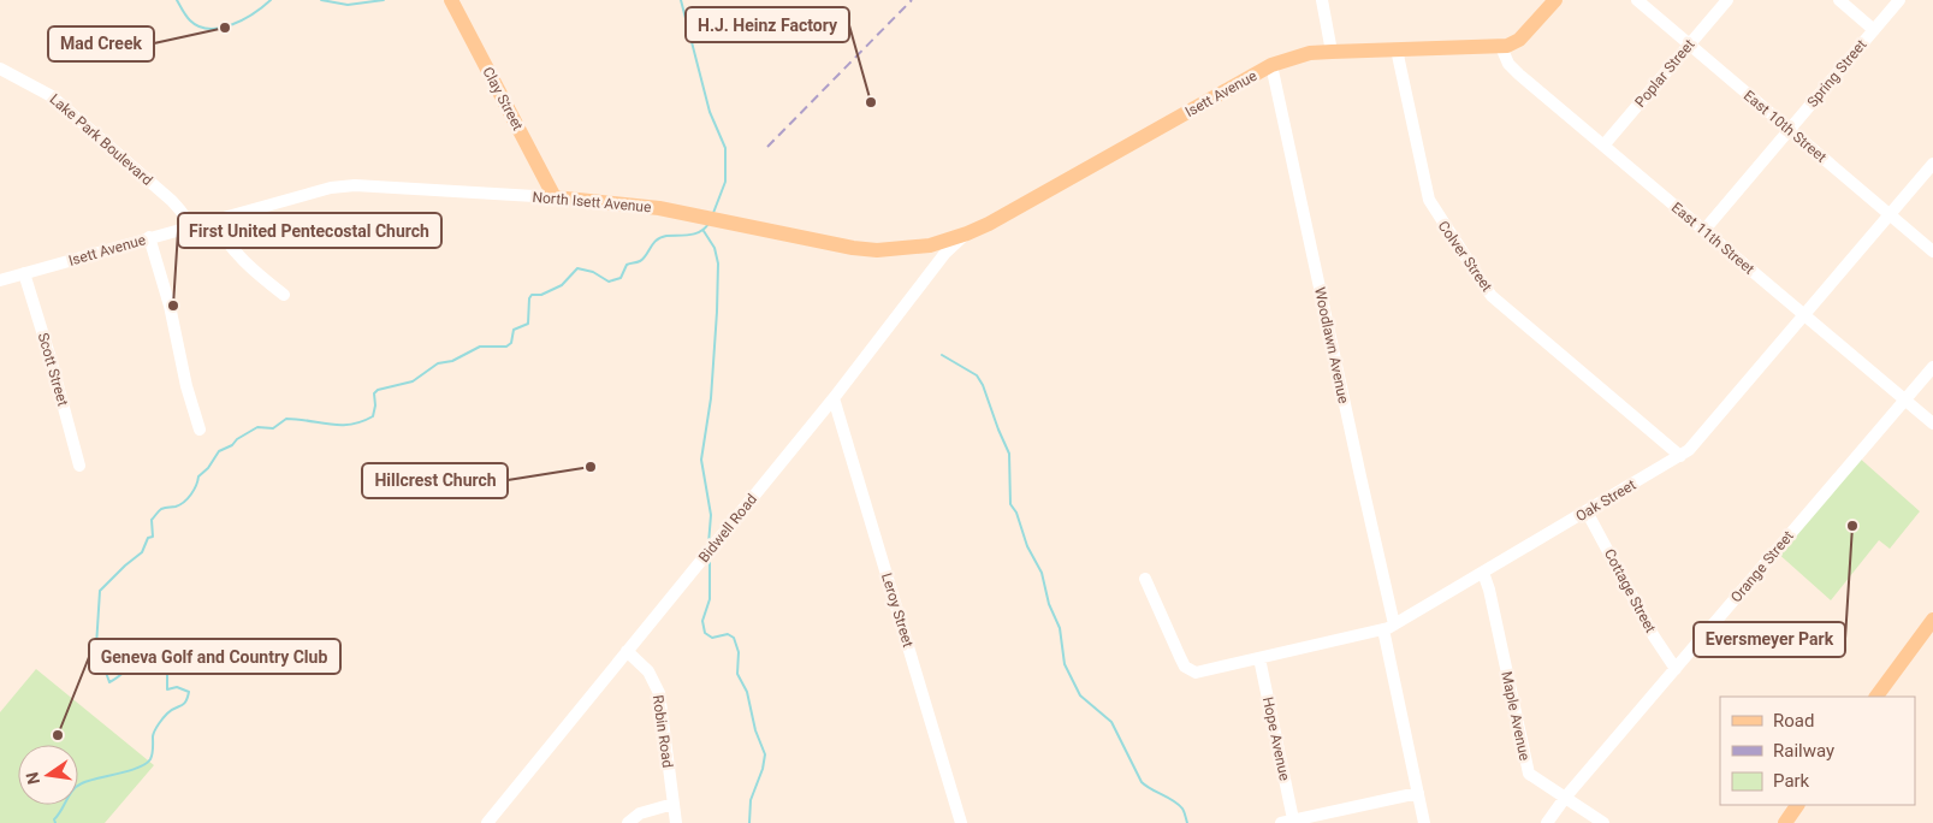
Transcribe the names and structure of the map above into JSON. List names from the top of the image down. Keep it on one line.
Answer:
{"streets":{"main road":["Isett Avenue","Clay Street","North Isett Avenue"],"street":["Poplar Street","Spring Street","East 10th Street","Lake Park Boulevard","East 11th Street","Colver Street","Woodlawn Avenue","Scott Street","Oak Street","Bidwell Road","Orange Street","Cottage Street","Leroy Street","Maple Avenue","Robin Road","Hope Avenue"]},"crossings":[["Poplar Street","East 10th Street"],["Poplar Street","East 11th Street"],["Spring Street","East 10th Street"],["Spring Street","East 11th Street"],["Isett Avenue","Lake Park Boulevard"],["Isett Avenue","North Isett Avenue"],["Isett Avenue","East 11th Street"],["Isett Avenue","Colver Street"],["Isett Avenue","Woodlawn Avenue"],["Isett Avenue","Scott Street"],["Isett Avenue","Bidwell Road"],["Clay Street","North Isett Avenue"],["East 10th Street","Oak Street"],["North Isett Avenue","Bidwell Road"],["East 11th Street","Oak Street"],["East 11th Street","Orange Street"],["Colver Street","Oak Street"],["Woodlawn Avenue","Oak Street"],["Oak Street","Cottage Street"],["Oak Street","Maple Avenue"],["Oak Street","Hope Avenue"],["Bidwell Road","Leroy Street"],["Bidwell Road","Robin Road"],["Orange Street","Cottage Street"],["Orange Street","Maple Avenue"]],"places":["Mad Creek","H.J. Heinz Factory","First United Pentecostal Church","Hillcrest Church","Eversmeyer Park","Geneva Golf and Country Club"],"legend":["Road","Railway","Park"],"north":"left"}
